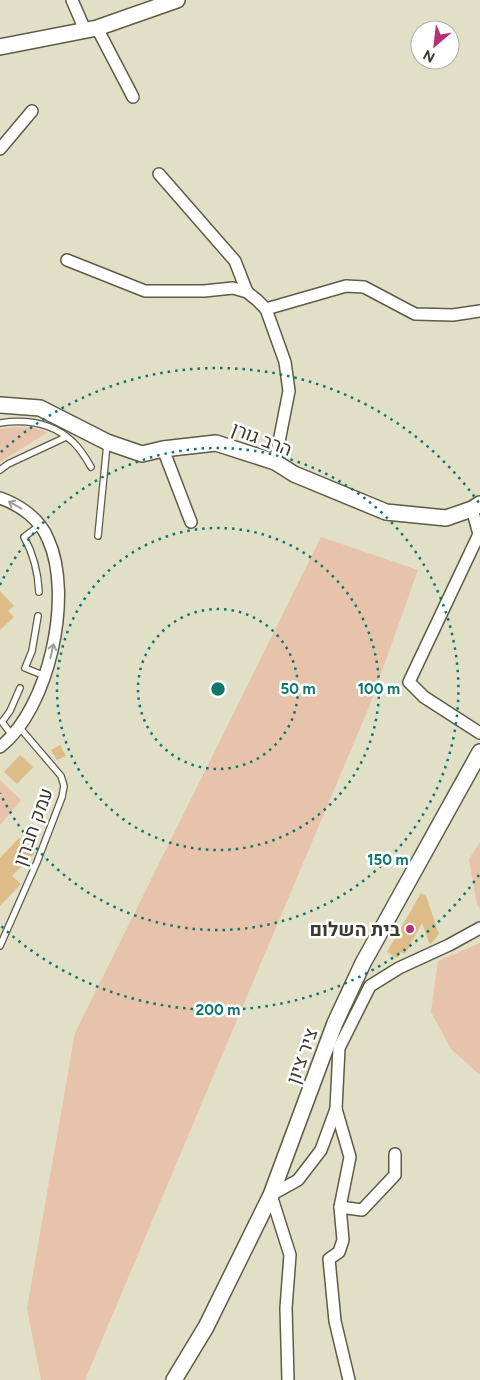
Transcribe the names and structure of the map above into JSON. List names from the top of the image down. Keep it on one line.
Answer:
{"streets":{"street":["הרב גורן","ציר ציון"],"lane":["עמק חברון"]},"places":["בית השלום"],"north":"bottom left","rings":["50 m","100 m","150 m","200 m"]}
